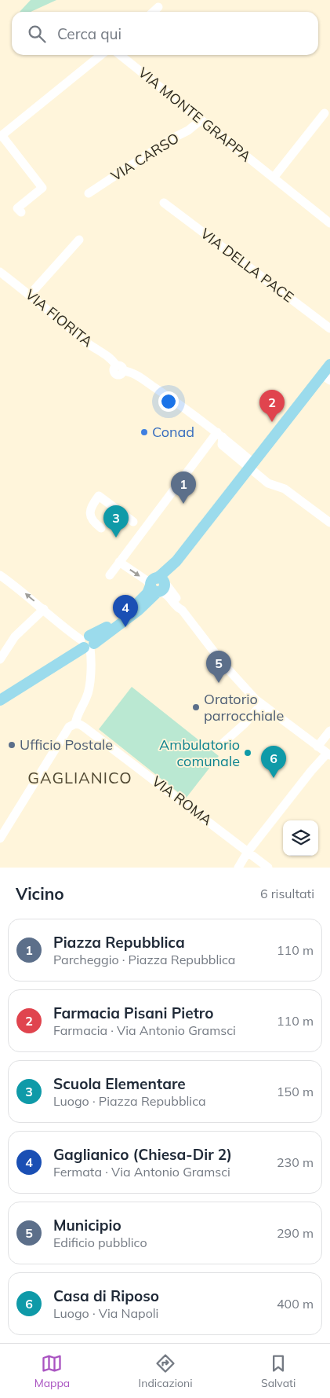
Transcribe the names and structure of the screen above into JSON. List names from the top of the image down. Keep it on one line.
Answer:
{"streets":{"street":["VIA MONTE GRAPPA","VIA CARSO","VIA DELLA PACE","VIA FIORITA","VIA ROMA"]},"crossings":[["VIA MONTE GRAPPA","VIA CARSO"]],"districts":["GAGLIANICO"],"places":["Conad","Oratorio parrocchiale","Ufficio Postale","Ambulatorio comunale"],"page":{"search":"Cerca qui","pins":["2","1","3","4","5","6"],"heading":["Vicino","6 risultati"],"list":[{"mark":"1","name":"Piazza Repubblica","note":"Parcheggio · Piazza Repubblica","value":"110 m"},{"mark":"2","name":"Farmacia Pisani Pietro","note":"Farmacia · Via Antonio Gramsci","value":"110 m"},{"mark":"3","name":"Scuola Elementare","note":"Luogo · Piazza Repubblica","value":"150 m"},{"mark":"4","name":"Gaglianico (Chiesa-Dir 2)","note":"Fermata · Via Antonio Gramsci","value":"230 m"},{"mark":"5","name":"Municipio","note":"Edificio pubblico","value":"290 m"},{"mark":"6","name":"Casa di Riposo","note":"Luogo · Via Napoli","value":"400 m"}],"nav":["Mappa","Indicazioni","Salvati"]}}
